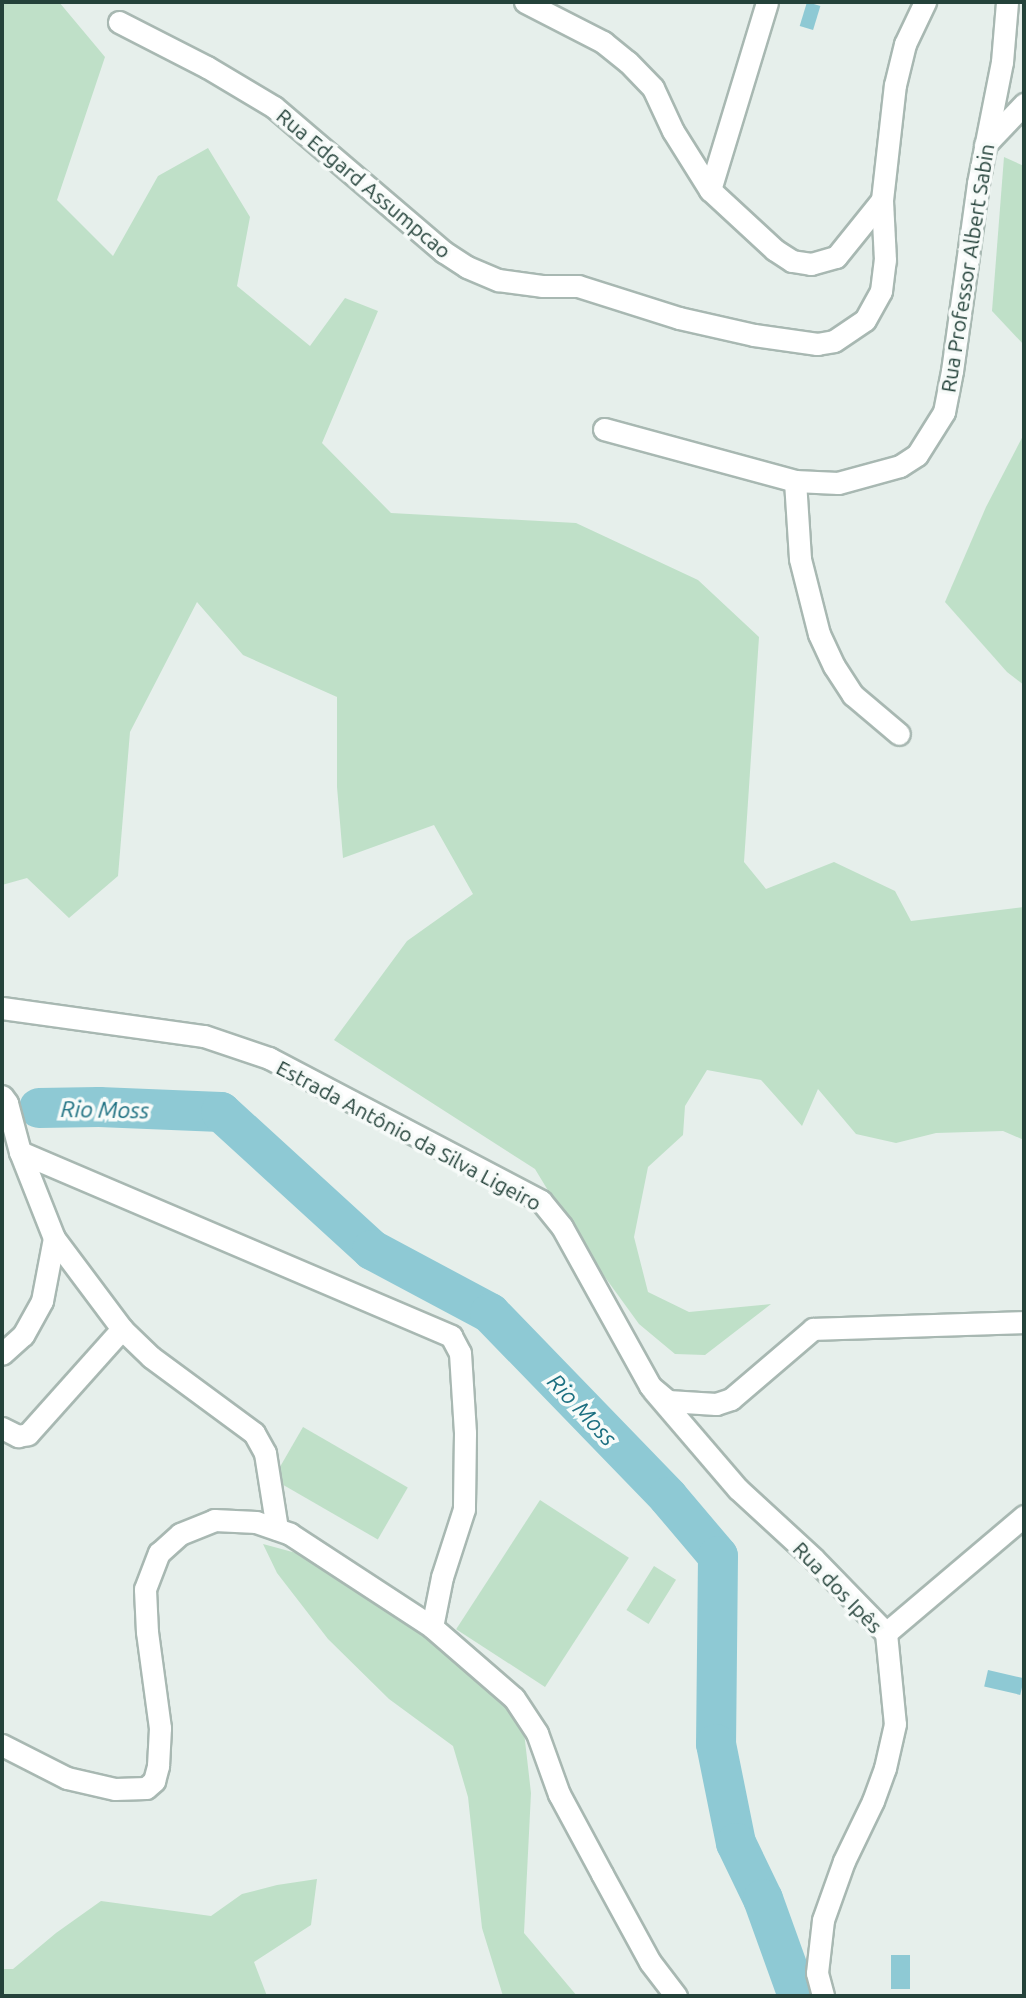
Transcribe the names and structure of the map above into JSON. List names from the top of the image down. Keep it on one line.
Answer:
{"streets":{"street":["Rua Edgard Assumpcao","Rua Professor Albert Sabin","Estrada Antônio da Silva Ligeiro","Rua dos Ipês"]},"crossings":[["Estrada Antônio da Silva Ligeiro","Rua dos Ipês"]],"water":["Rio Moss"]}
